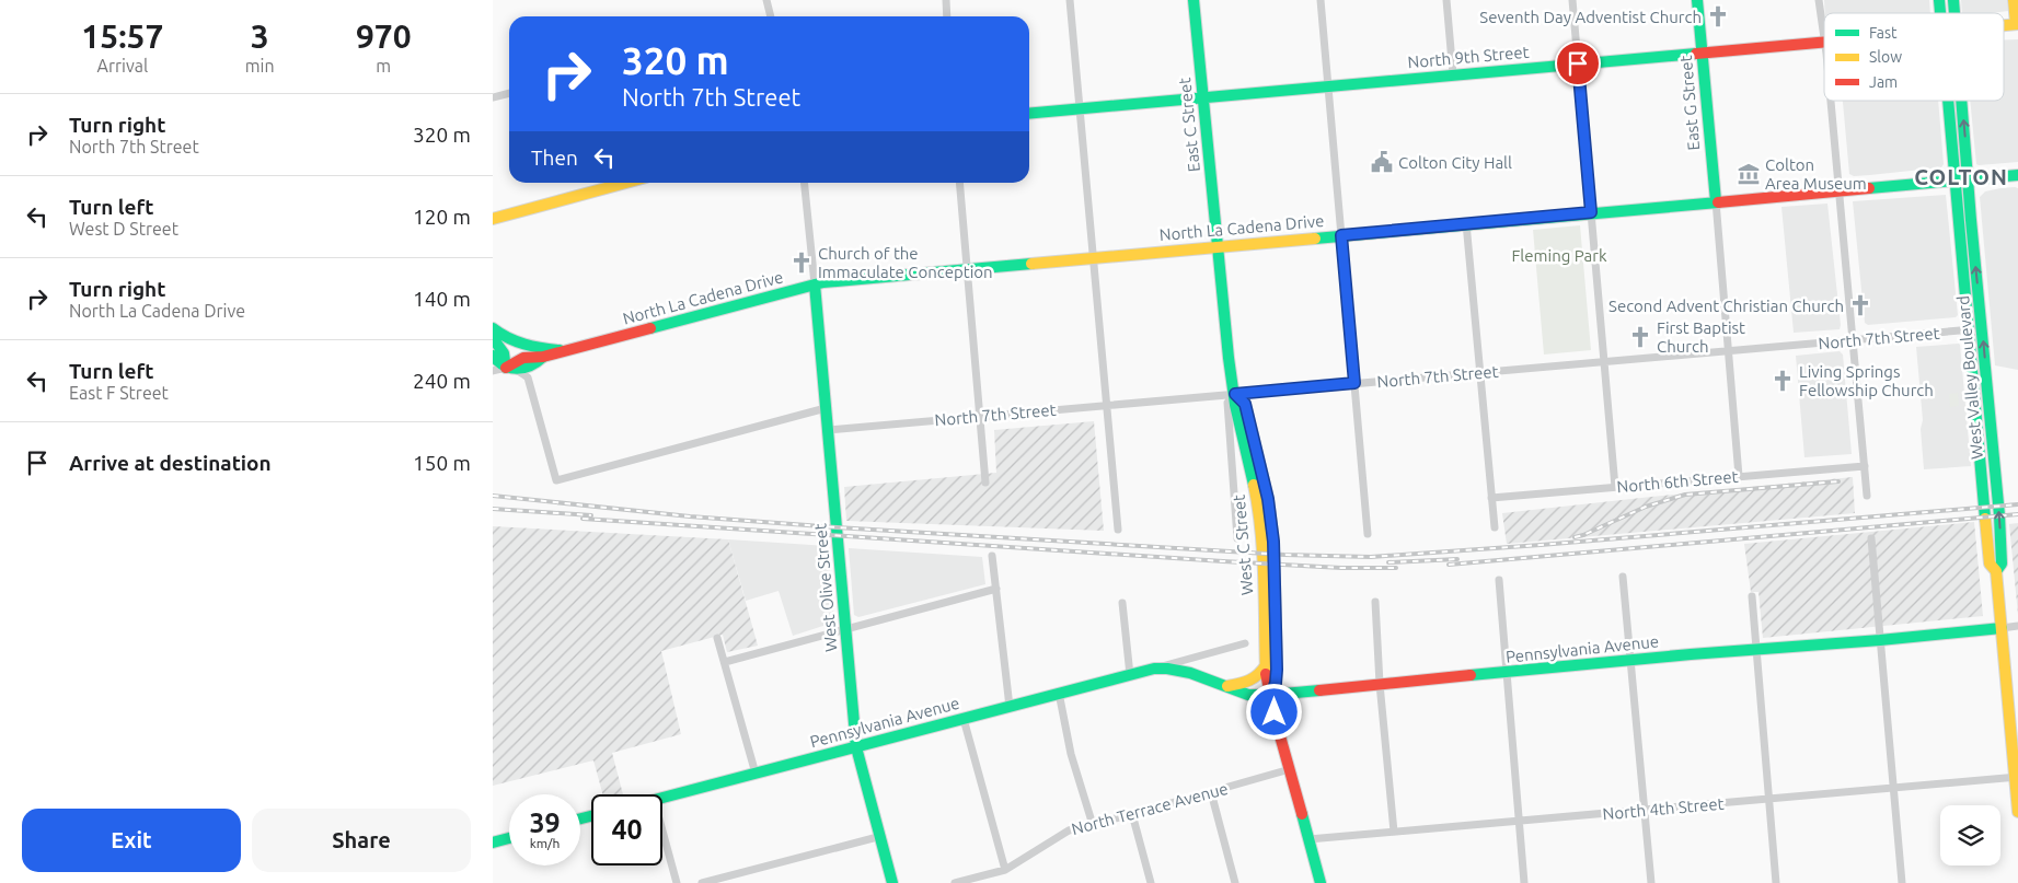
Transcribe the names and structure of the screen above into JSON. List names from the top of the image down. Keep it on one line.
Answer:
{"streets":{"main road":["North 9th Street","East G Street","East C Street","North La Cadena Drive","West Valley Boulevard","West C Street","West Olive Street","Pennsylvania Avenue"],"street":["North 7th Street","North 6th Street","North Terrace Avenue","North 4th Street"]},"crossings":[["North 9th Street","East G Street"],["North 9th Street","East C Street"],["East G Street","North La Cadena Drive"],["East C Street","North La Cadena Drive"],["East C Street","West C Street"],["North La Cadena Drive","West Valley Boulevard"],["North La Cadena Drive","West C Street"],["North La Cadena Drive","West Olive Street"],["North 7th Street","West Valley Boulevard"],["North 7th Street","West C Street"],["North 7th Street","West Olive Street"],["West Valley Boulevard","Pennsylvania Avenue"],["West Valley Boulevard","North 4th Street"],["West C Street","Pennsylvania Avenue"],["West C Street","North Terrace Avenue"],["West C Street","North 4th Street"],["West Olive Street","Pennsylvania Avenue"]],"districts":["COLTON"],"parks":["Fleming Park"],"places":{"church":["Seventh Day Adventist Church","Church of the Immaculate Conception","Second Advent Christian Church","First Baptist Church","Living Springs Fellowship Church"],"public building":["Colton City Hall"],"museum":["Colton Area Museum"]},"legend":["Fast","Slow","Jam"],"page":{"eta":["15:57","Arrival","3","min","970","m"],"turn":["320 m","North 7th Street"],"list":[{"name":"Turn right","note":"North 7th Street","value":"320 m"},{"name":"Turn left","note":"West D Street","value":"120 m"},{"name":"Turn right","note":"North La Cadena Drive","value":"140 m"},{"name":"Turn left","note":"East F Street","value":"240 m"},{"name":"Arrive at destination","value":"150 m"}],"then":"Then","speed":"39 km/h","limit":"40","buttons":["Exit","Share"]}}
